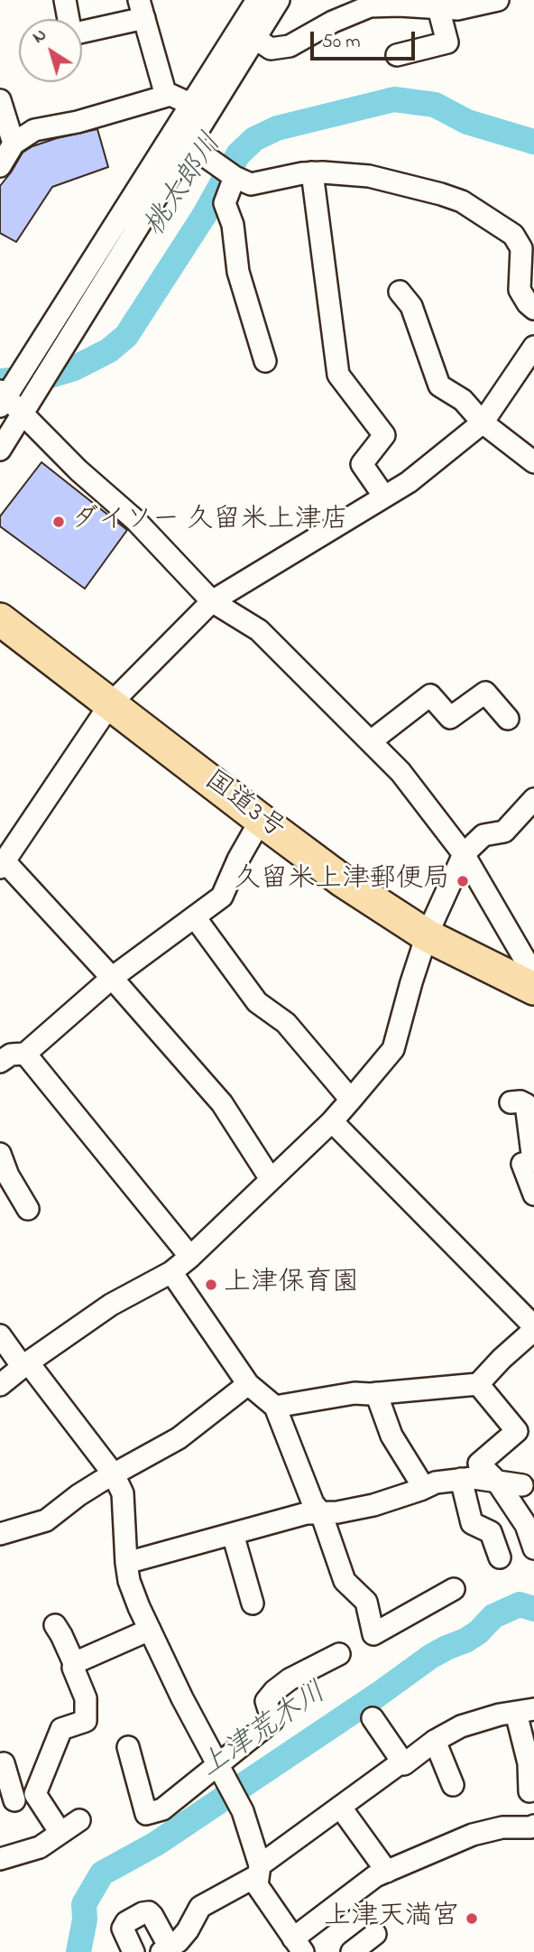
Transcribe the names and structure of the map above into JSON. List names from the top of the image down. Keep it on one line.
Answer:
{"streets":{"highway":["国道3号"]},"water":["桃太郎川","上津荒木川"],"places":["ダイソー 久留米上津店","久留米上津郵便局","上津保育園","上津天満宮"],"scale_bar":"50 m","north":"top left"}
